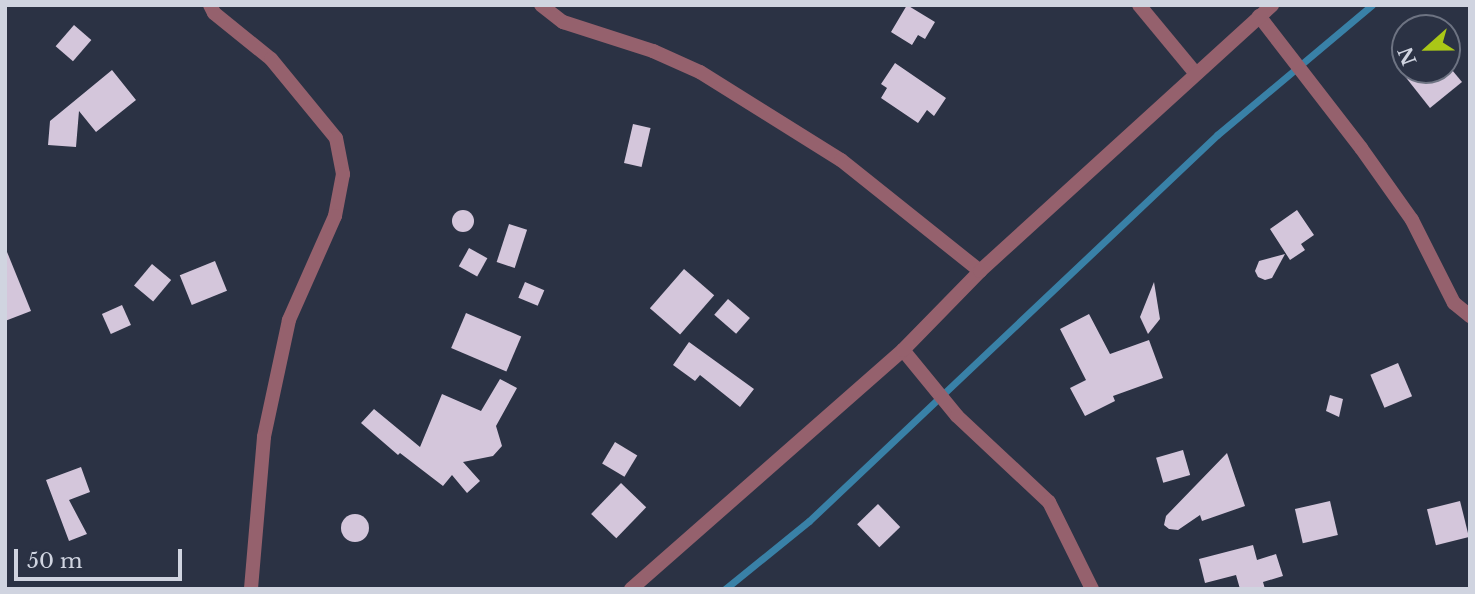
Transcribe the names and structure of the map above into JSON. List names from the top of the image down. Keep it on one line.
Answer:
{"scale_bar":"50 m","north":"left"}
